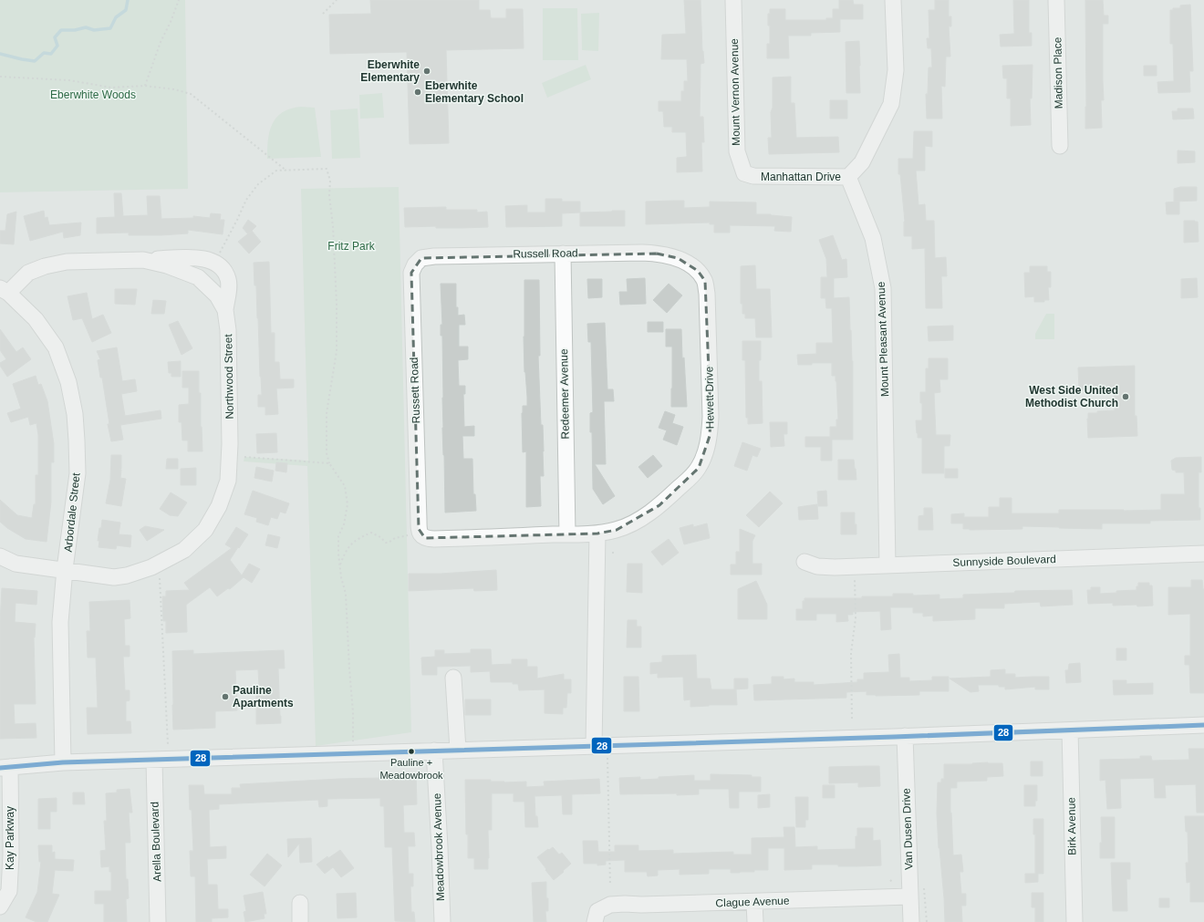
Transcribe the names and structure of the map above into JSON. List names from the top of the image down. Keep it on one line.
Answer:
{"streets":{"street":["Madison Place","Mount Vernon Avenue","Manhattan Drive","Russell Road","Mount Pleasant Avenue","Northwood Street","Russett Road","Redeemer Avenue","Hewett Drive","Arbordale Street","Sunnyside Boulevard","Birk Avenue","Van Dusen Drive","Kay Parkway","Arella Boulevard","Meadowbrook Avenue","Clague Avenue"]},"crossings":[["Mount Vernon Avenue","Manhattan Drive"],["Manhattan Drive","Mount Pleasant Avenue"],["Russell Road","Russett Road"],["Russell Road","Redeemer Avenue"],["Russell Road","Hewett Drive"],["Mount Pleasant Avenue","Sunnyside Boulevard"],["Northwood Street","Arbordale Street"],["Russett Road","Hewett Drive"],["Redeemer Avenue","Hewett Drive"],["Van Dusen Drive","Clague Avenue"]],"parks":["Eberwhite Woods","Fritz Park"],"places":["Eberwhite Elementary","Eberwhite Elementary School","West Side United Methodist Church","Pauline Apartments","Pauline + Meadowbrook"],"lines":["transit line 28"]}
